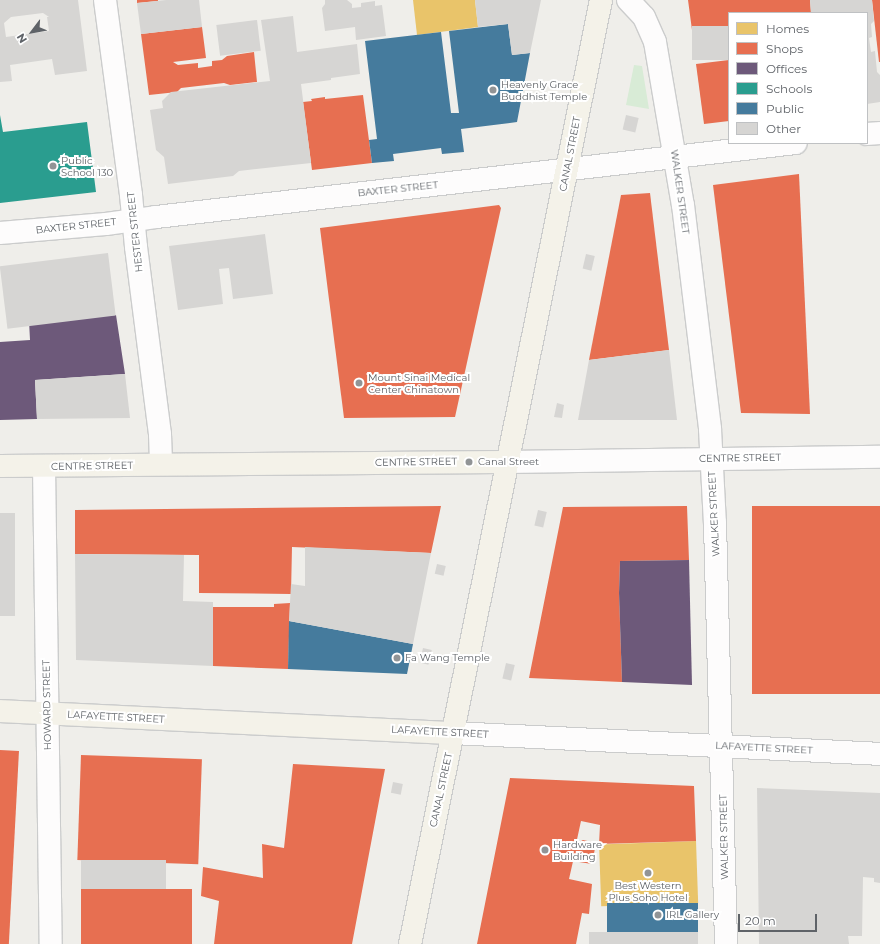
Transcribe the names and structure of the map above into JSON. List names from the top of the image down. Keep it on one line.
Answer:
{"streets":{"main road":["CANAL STREET","CENTRE STREET","LAFAYETTE STREET"],"street":["BAXTER STREET","WALKER STREET","HESTER STREET","HOWARD STREET"]},"crossings":[["CANAL STREET","BAXTER STREET"],["CANAL STREET","CENTRE STREET"],["CANAL STREET","LAFAYETTE STREET"],["BAXTER STREET","WALKER STREET"],["BAXTER STREET","HESTER STREET"],["WALKER STREET","CENTRE STREET"],["WALKER STREET","LAFAYETTE STREET"],["HESTER STREET","CENTRE STREET"],["CENTRE STREET","HOWARD STREET"],["HOWARD STREET","LAFAYETTE STREET"]],"places":["Heavenly Grace Buddhist Temple","Public School 130","Mount Sinai Medical Center Chinatown","Canal Street","Fa Wang Temple","Hardware Building","Best Western Plus Soho Hotel","IRL Gallery"],"legend":["Homes","Shops","Offices","Schools","Public","Other"],"scale_bar":"20 m","north":"bottom left"}
